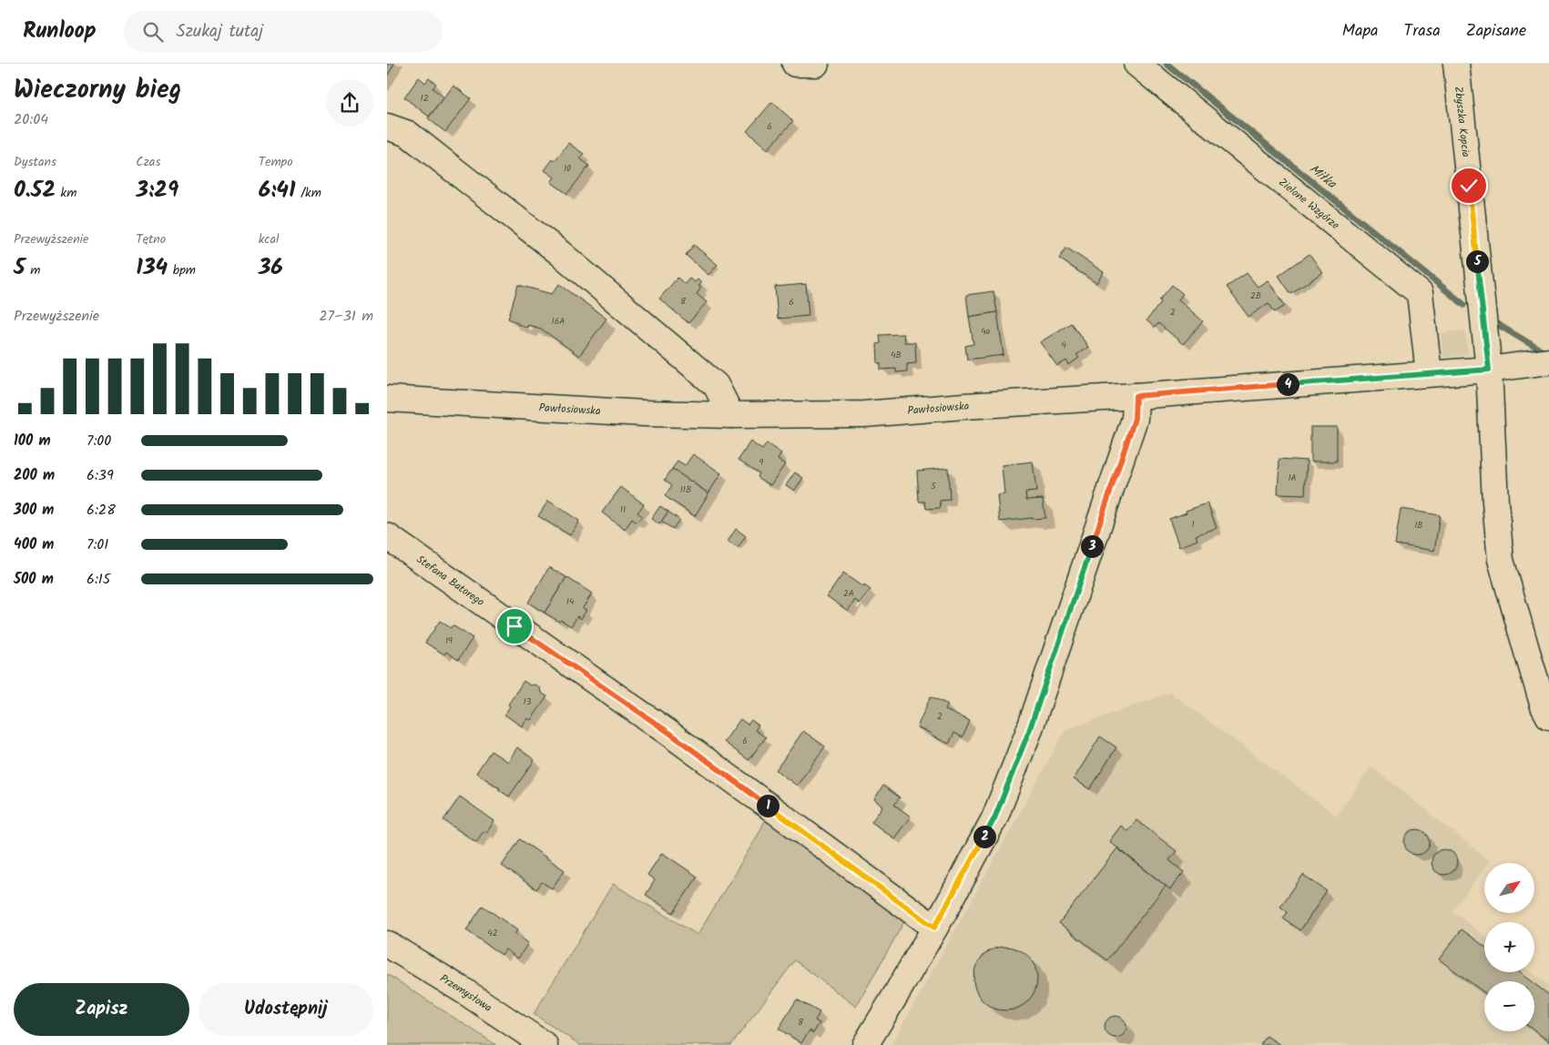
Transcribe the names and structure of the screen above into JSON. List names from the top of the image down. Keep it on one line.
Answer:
{"streets":{"street":["Zbyszka Kopcia","Zielone Wzgórze","Pawłosiowska","Stefana Batorego","Przemysłowa"]},"crossings":[["Zbyszka Kopcia","Pawłosiowska"],["Zielone Wzgórze","Pawłosiowska"]],"water":["Miłka"],"house_numbers":["12","6","10","2B","8","6","2","16A","4a","4","4B","9","1A","5","11B","11","1","1B","2A","14","19","13","2","6","42","8"],"north":"top right","page":{"header":"Runloop","search":"Szukaj tutaj","nav":["Mapa","Trasa","Zapisane"],"heading":["Wieczorny bieg","20:04"],"stats":[["Dystans","0.52 km"],["Czas","3:29"],["Tempo","6:41 /km"],["Przewyższenie","5 m"],["Tętno","134 bpm"],["kcal","36"]],"pins":["5","4","3","1","2"],"chart":["Przewyższenie","27–31 m"],"list":[{"name":"100 m","note":"7:00"},{"name":"200 m","note":"6:39"},{"name":"300 m","note":"6:28"},{"name":"400 m","note":"7:01"},{"name":"500 m","note":"6:15"}],"map_buttons":["+","−"],"buttons":["Zapisz","Udostępnij"]}}
